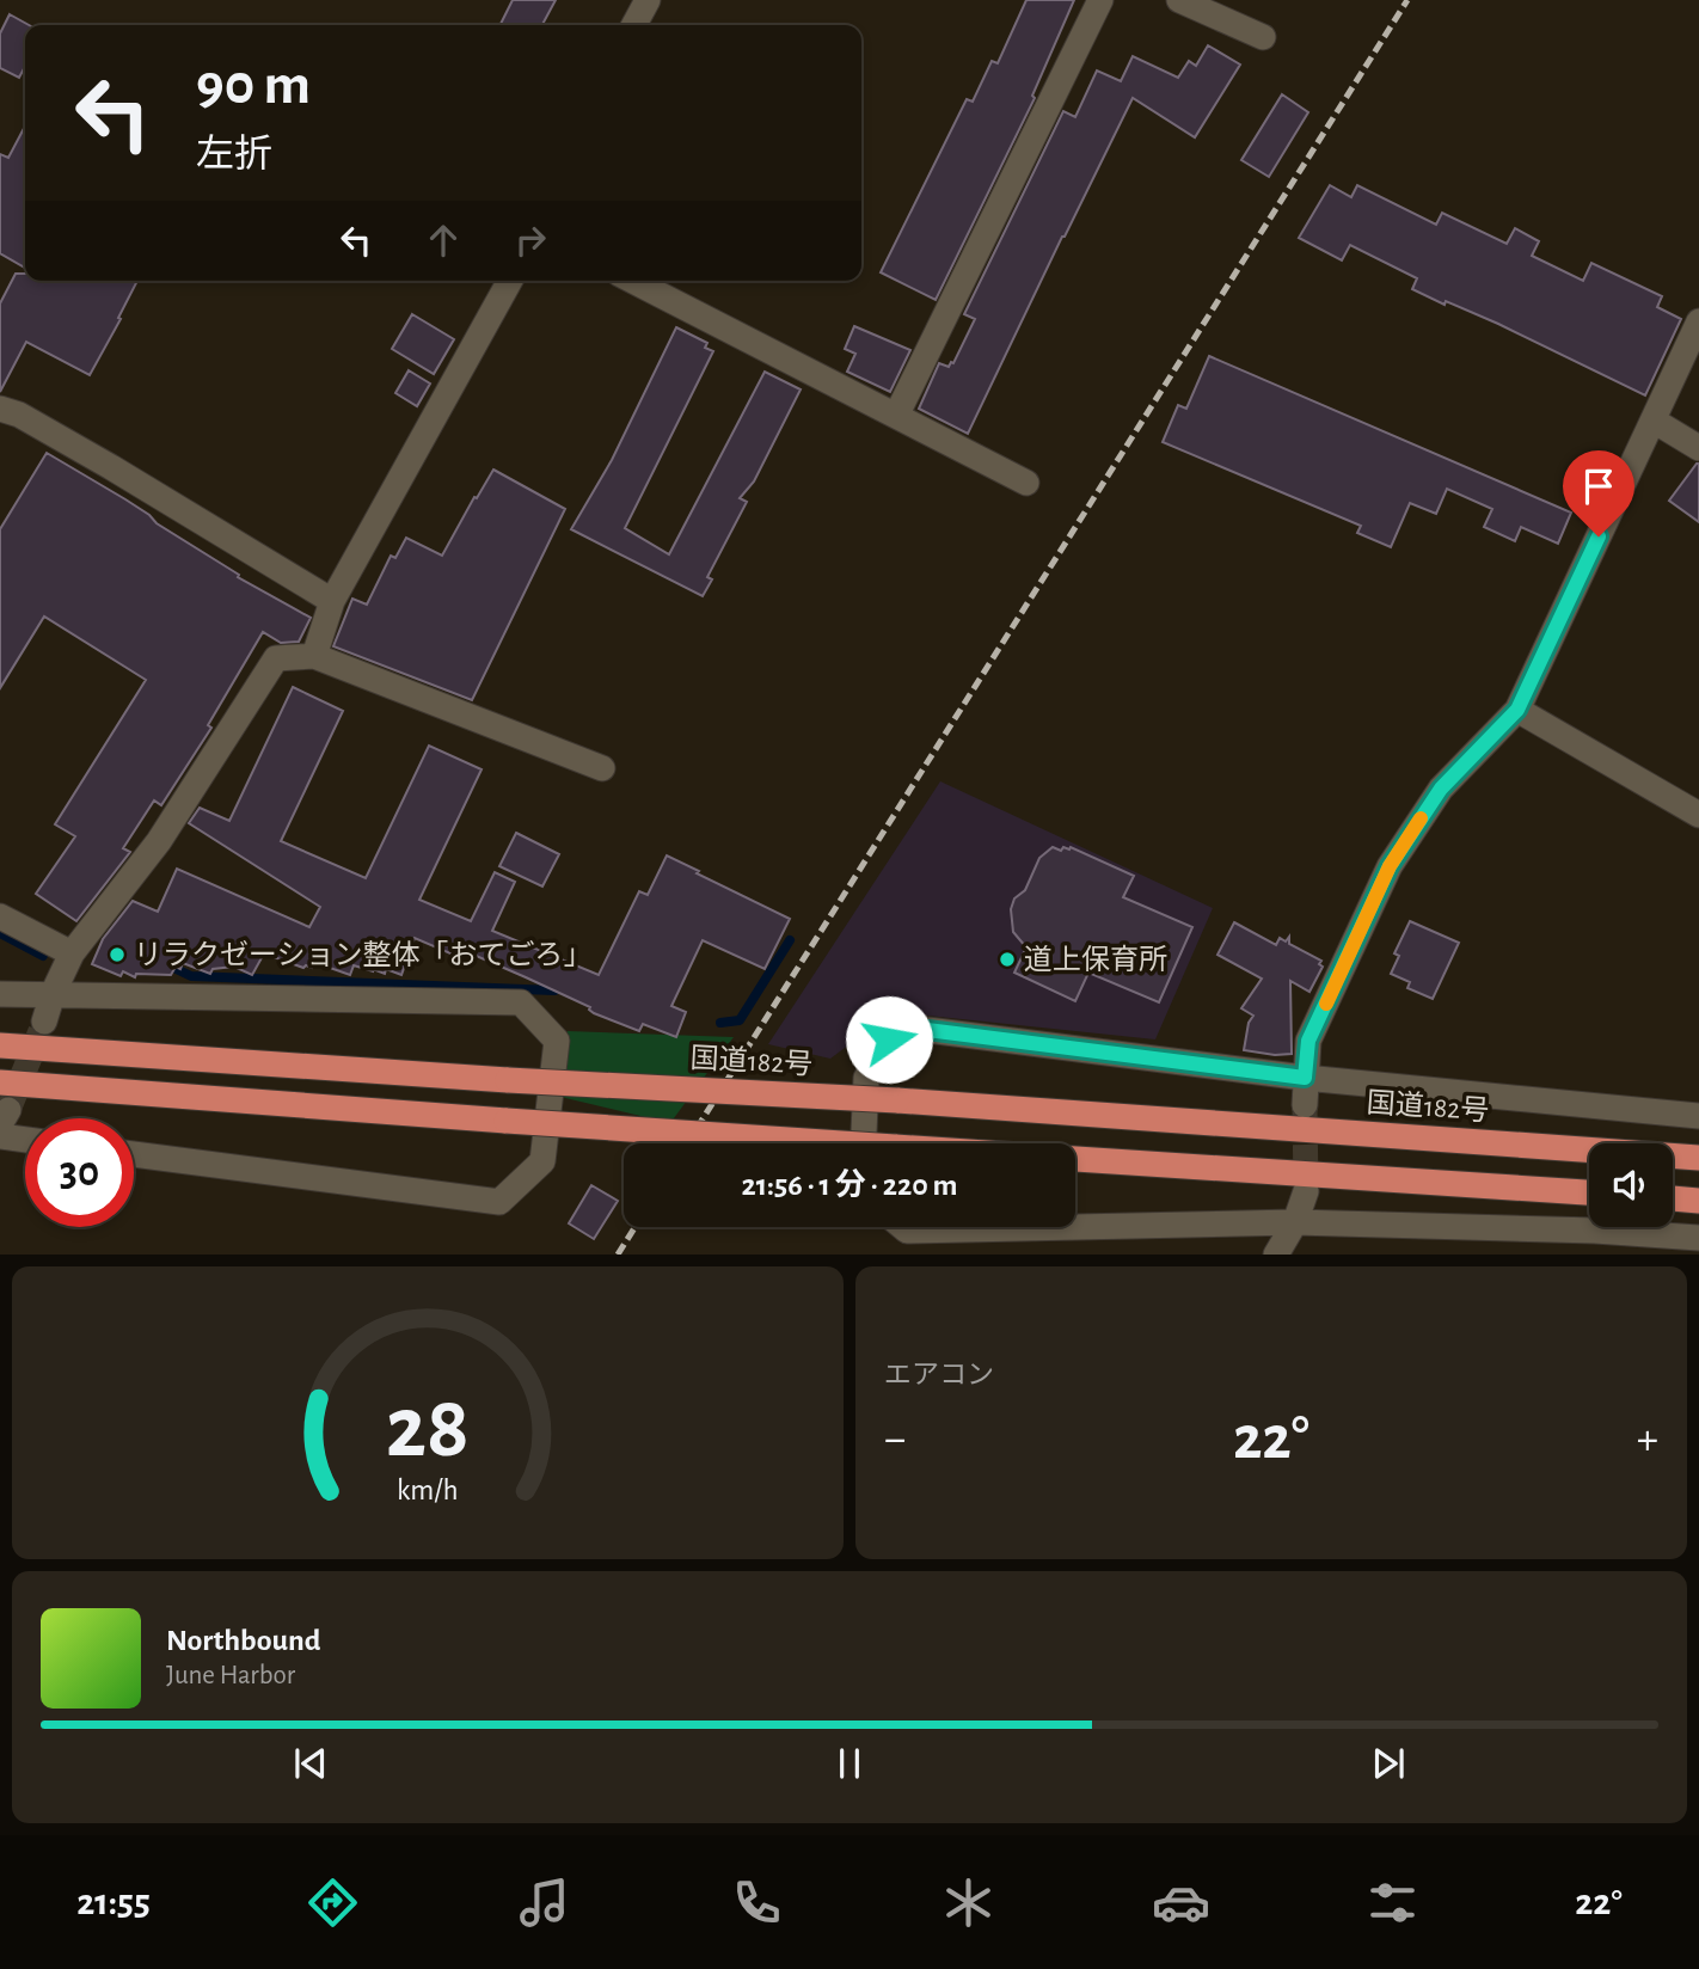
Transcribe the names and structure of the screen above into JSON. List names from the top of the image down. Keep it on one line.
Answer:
{"streets":{"highway":["国道182号"]},"places":["リラクゼーション整体「おてごろ」","道上保育所"],"page":{"turn":["90 m","左折"],"limit":"30","trip":"21:56 · 1 分 · 220 m","tile":"エアコン","heat":["−","22°","+"],"song":["Northbound","June Harbor"],"tabs":["21:55","22°"],"gauge":["28","km/h"]}}
